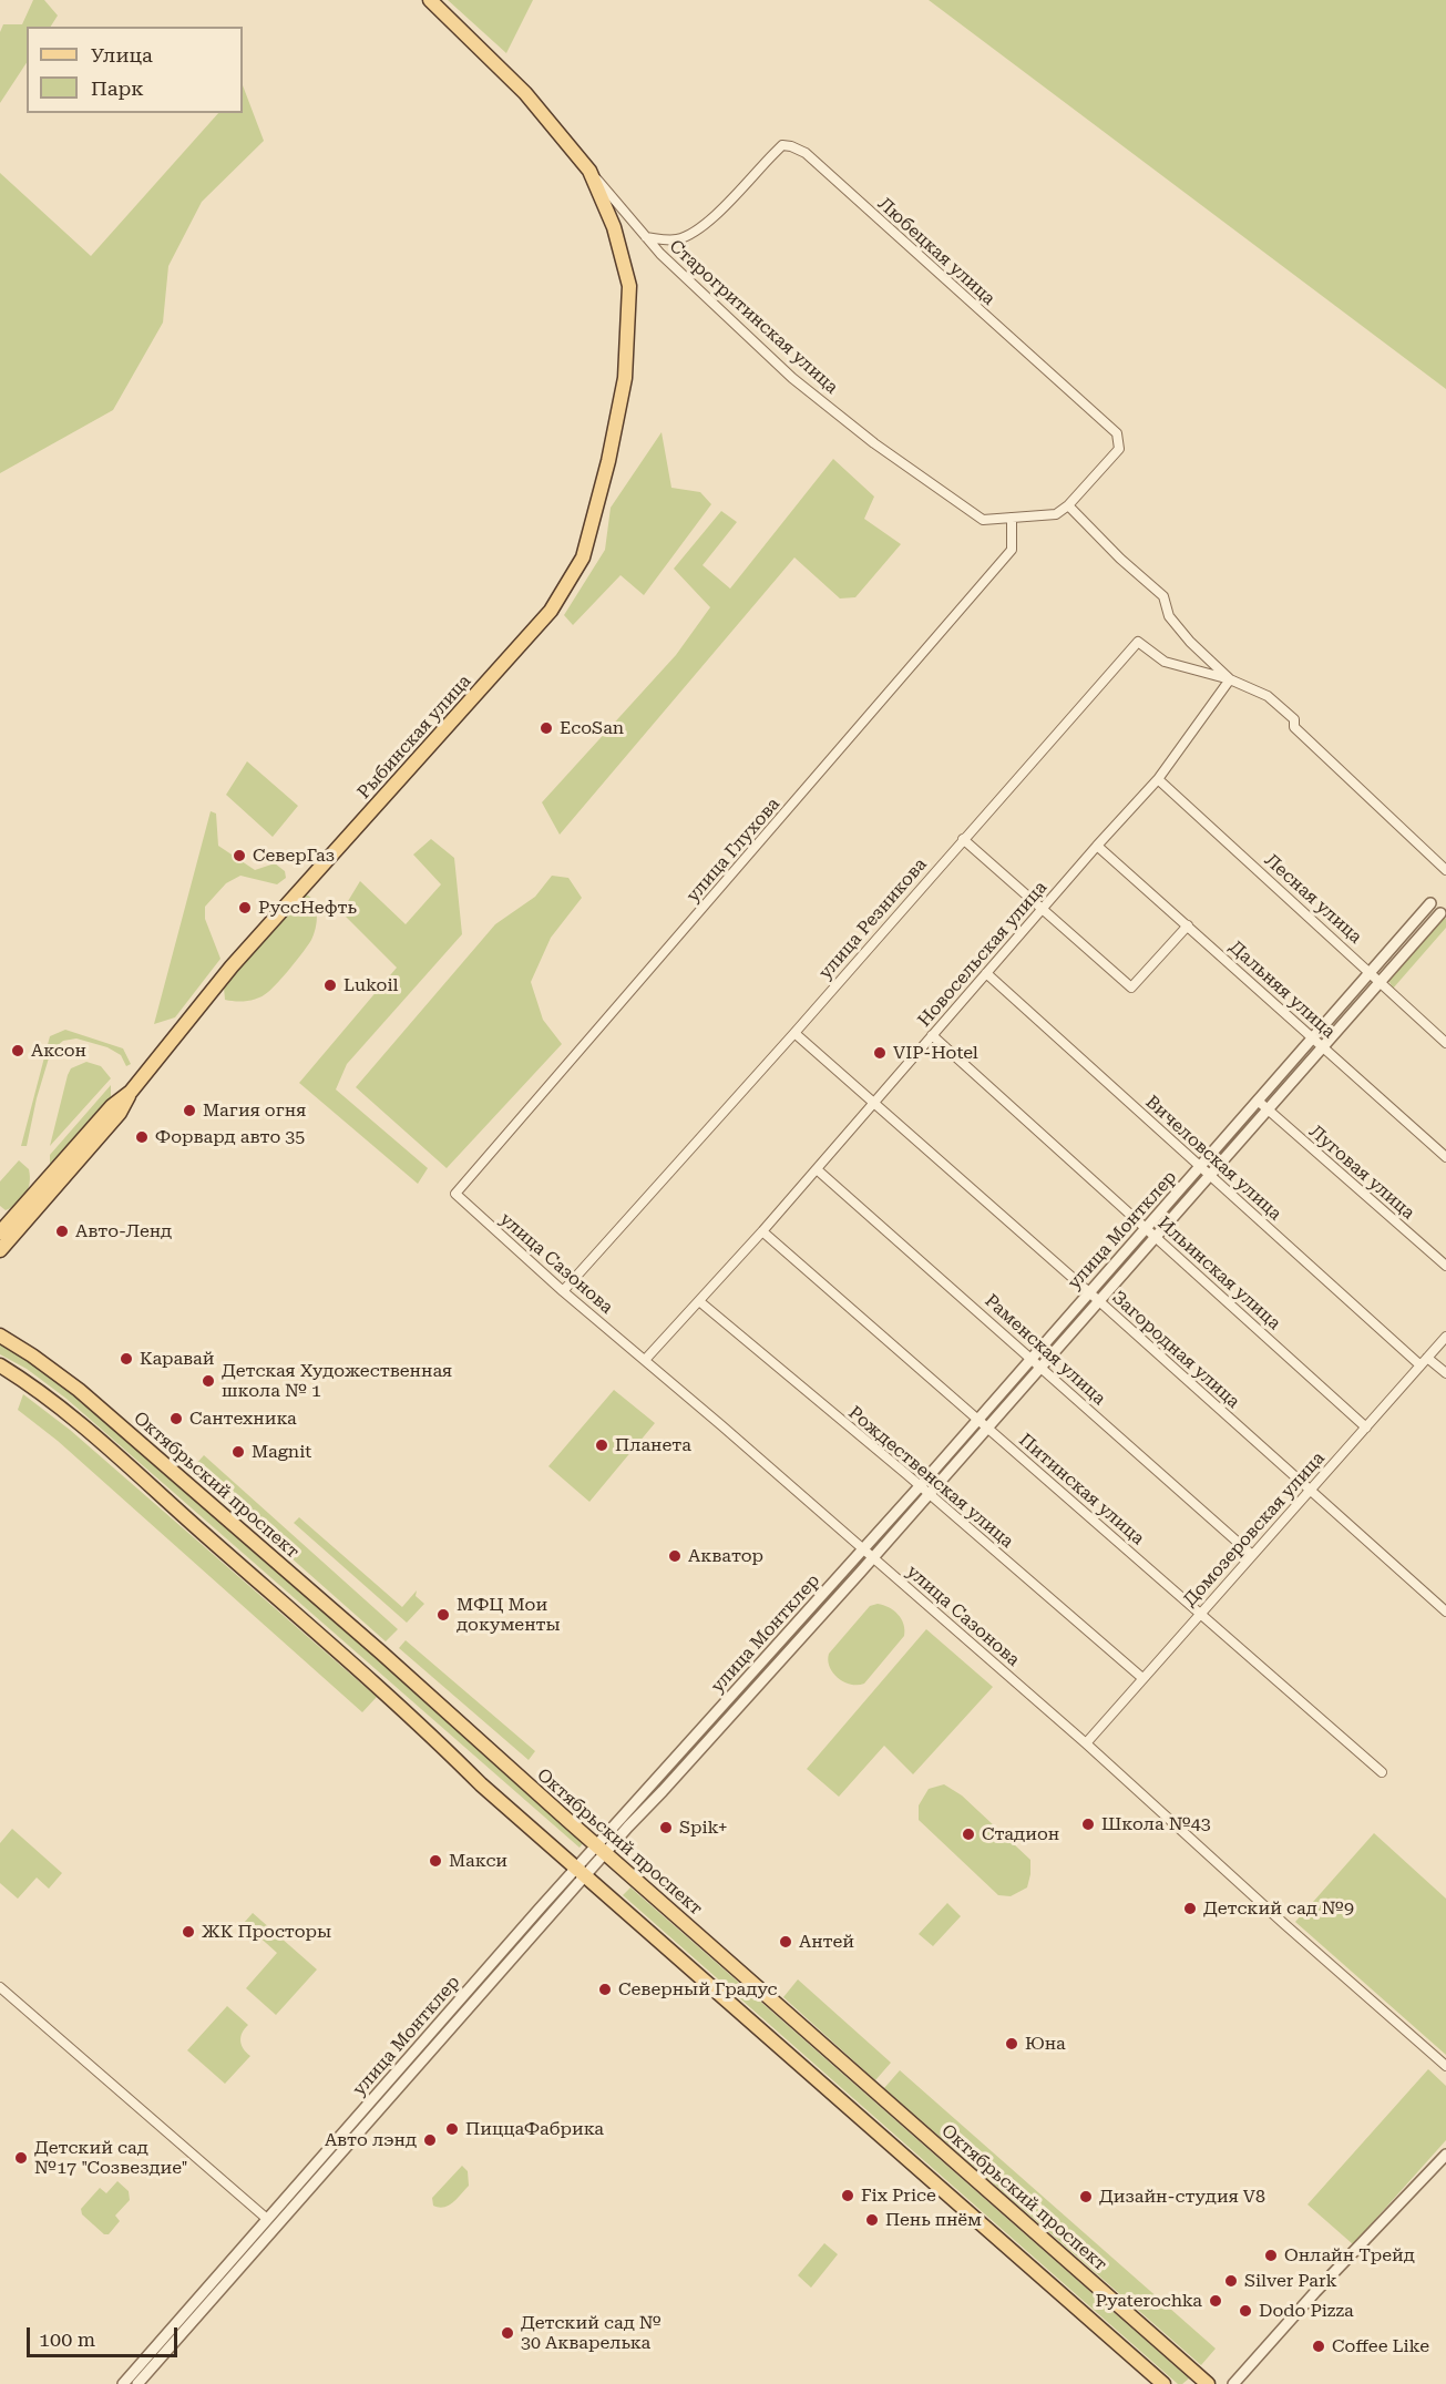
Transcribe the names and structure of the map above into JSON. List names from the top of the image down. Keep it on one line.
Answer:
{"streets":{"main road":["Рыбинская улица","Октябрьский проспект"],"street":["Любецкая улица","Старогритинская улица","улица Глухова","Лесная улица","улица Резникова","Новосельская улица","Дальняя улица","Вичеловская улица","Луговая улица","улица Монтклер","улица Сазонова","Ильинская улица","Раменская улица","Загородная улица","Рождественская улица","Питинская улица","Домозеровская улица"]},"crossings":[["Любецкая улица","Старогритинская улица"],["Старогритинская улица","Рыбинская улица"],["Старогритинская улица","улица Глухова"],["улица Глухова","улица Сазонова"],["Лесная улица","Новосельская улица"],["Лесная улица","улица Монтклер"],["улица Резникова","Новосельская улица"],["улица Резникова","улица Сазонова"],["улица Резникова","Загородная улица"],["Новосельская улица","Дальняя улица"],["Новосельская улица","Вичеловская улица"],["Новосельская улица","улица Сазонова"],["Новосельская улица","Ильинская улица"],["Новосельская улица","Раменская улица"],["Новосельская улица","Загородная улица"],["Новосельская улица","Рождественская улица"],["Новосельская улица","Питинская улица"],["Дальняя улица","улица Монтклер"],["Вичеловская улица","улица Монтклер"],["Вичеловская улица","Домозеровская улица"],["Луговая улица","улица Монтклер"],["улица Монтклер","улица Сазонова"],["улица Монтклер","Ильинская улица"],["улица Монтклер","Раменская улица"],["улица Монтклер","Загородная улица"],["улица Монтклер","Рождественская улица"],["улица Монтклер","Октябрьский проспект"],["улица Монтклер","Питинская улица"],["улица Сазонова","Домозеровская улица"],["Ильинская улица","Домозеровская улица"],["Раменская улица","Домозеровская улица"],["Загородная улица","Домозеровская улица"],["Рождественская улица","Домозеровская улица"],["Питинская улица","Домозеровская улица"]],"places":["EcoSan","СеверГаз","РуссНефть","Lukoil","Аксон","VIP-Hotel","Магия огня","Форвард авто 35","Авто-Ленд","Каравай","Детская Художественная школа № 1","Сантехника","Планета","Magnit","Акватор","МФЦ Мои документы","Школа №43","Spik+","Стадион","Макси","Детский сад №9","ЖК Просторы","Антей","Северный Градус","Юна","ПиццаФабрика","Авто лэнд","Детский сад №17 \"Созвездие\"","Fix Price","Дизайн-студия V8","Пень пнём","Онлайн Трейд","Silver Park","Pyaterochka","Dodo Pizza","Детский сад № 30 Акварелька","Coffee Like"],"legend":["Улица","Парк"],"scale_bar":"100 m"}
